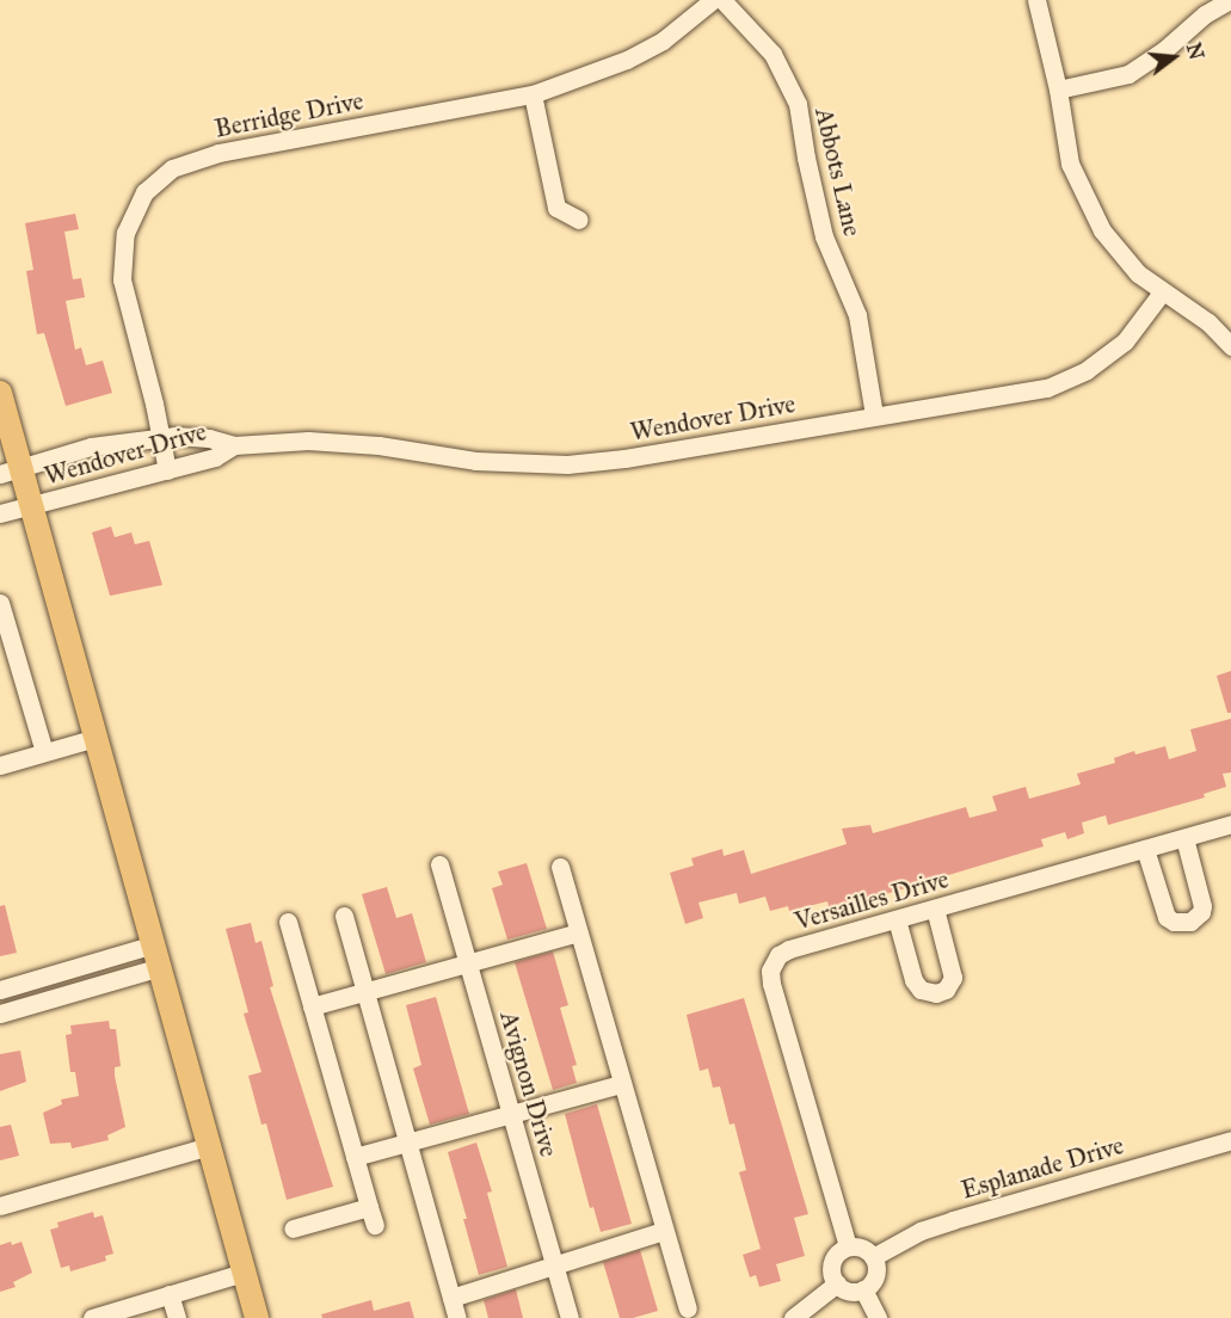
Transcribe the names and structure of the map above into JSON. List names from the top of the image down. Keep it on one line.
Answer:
{"streets":{"street":["Berridge Drive","Abbots Lane","Wendover Drive","Versailles Drive","Avignon Drive","Esplanade Drive"]},"crossings":[["Berridge Drive","Wendover Drive"],["Abbots Lane","Wendover Drive"],["Versailles Drive","Esplanade Drive"]],"north":"right"}
